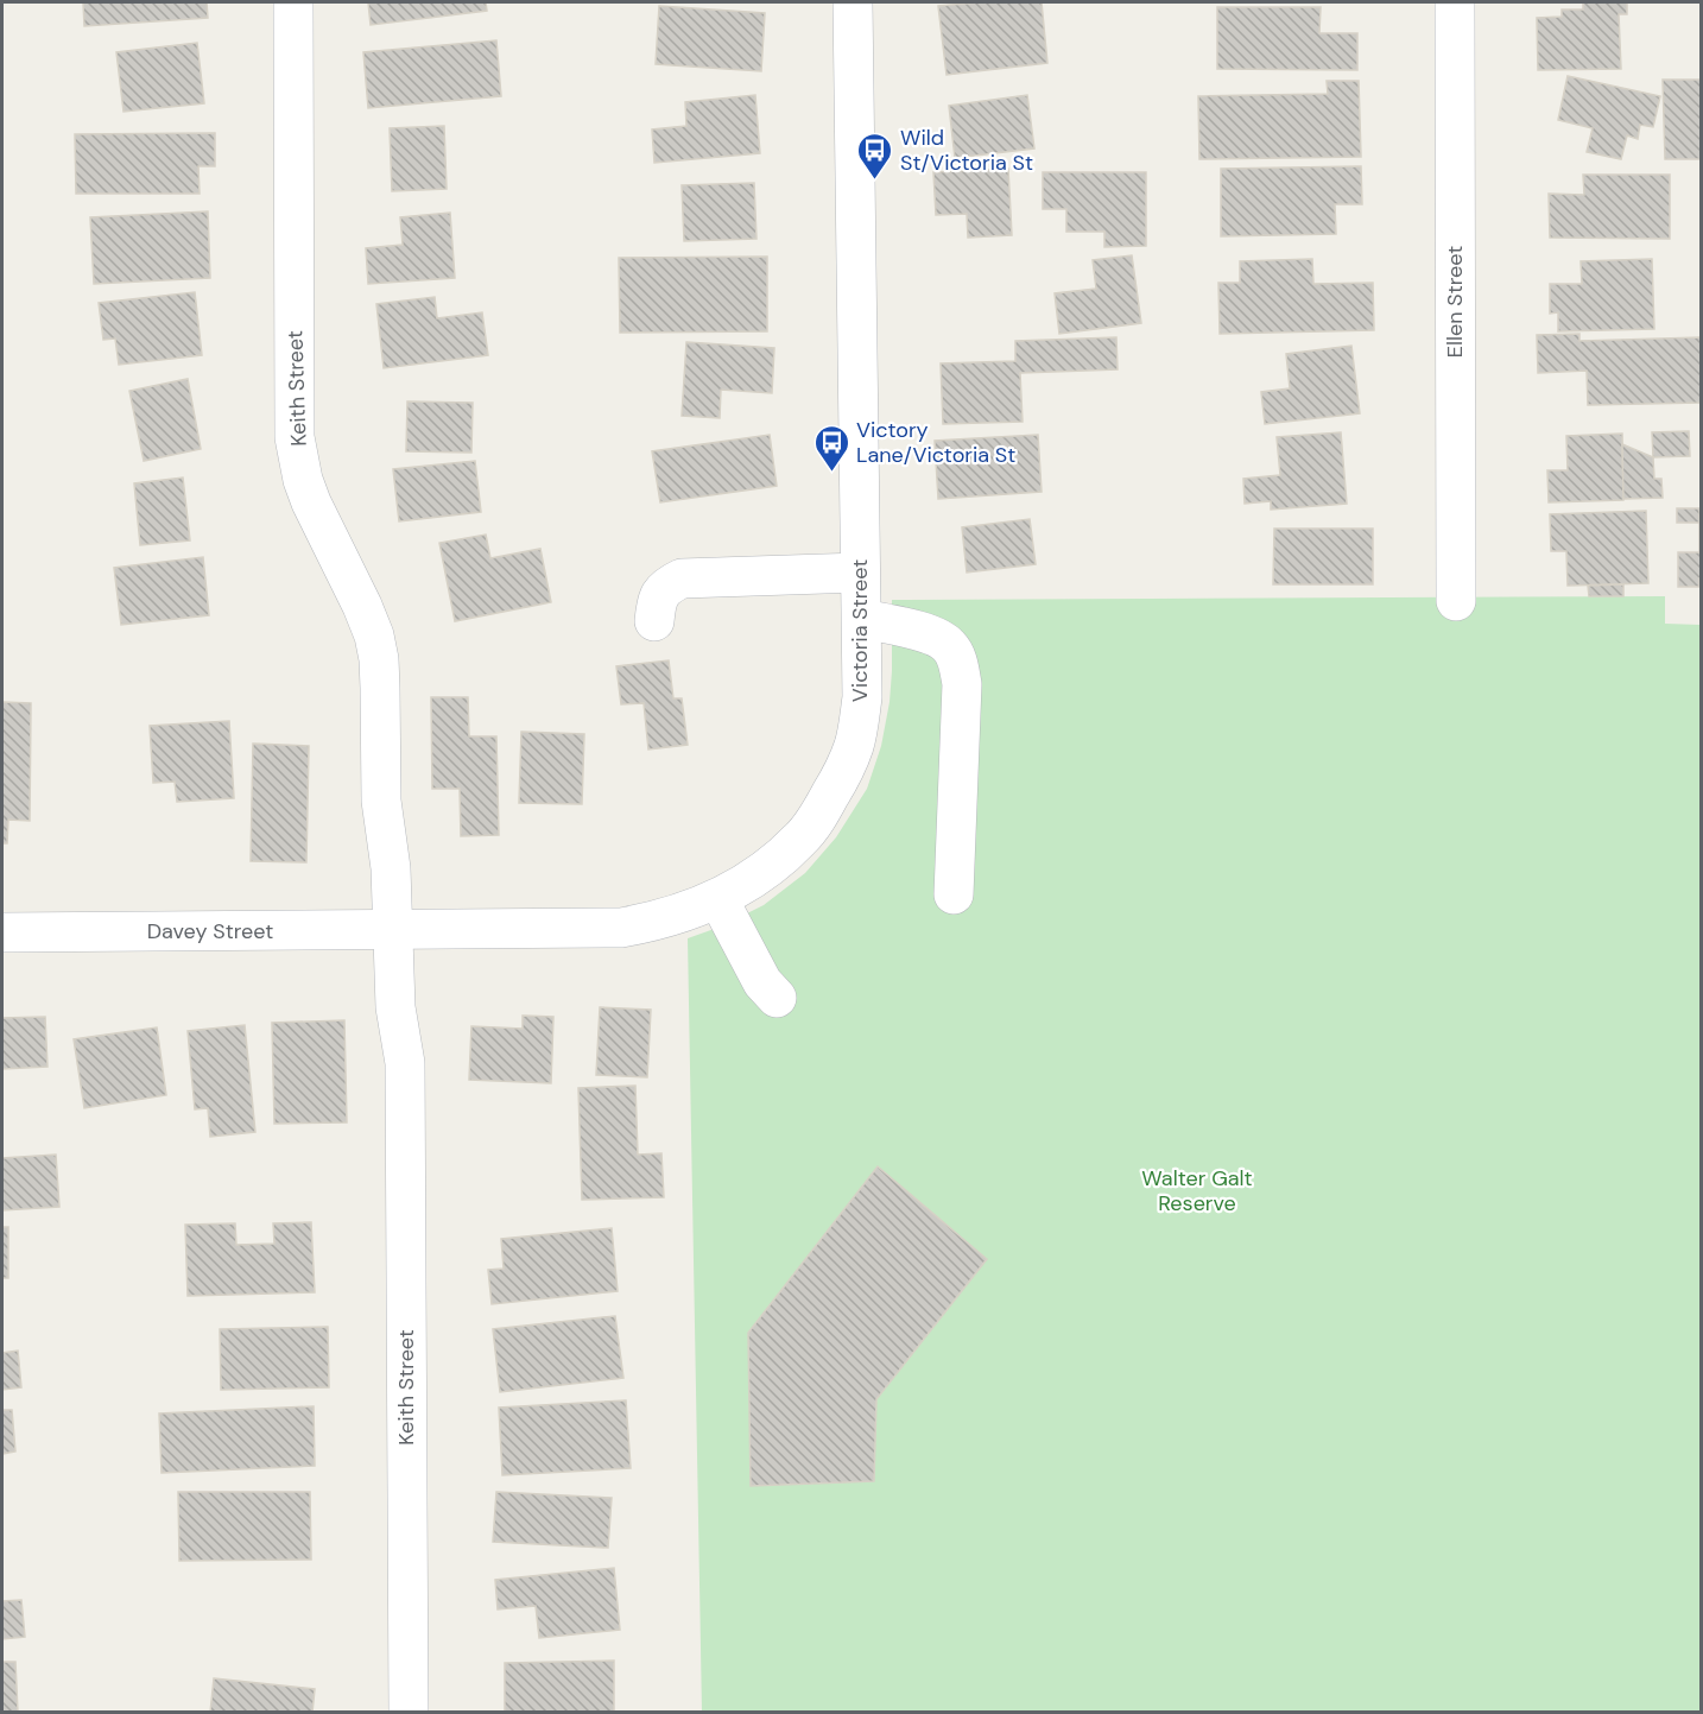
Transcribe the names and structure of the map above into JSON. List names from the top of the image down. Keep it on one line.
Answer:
{"streets":{"street":["Ellen Street","Keith Street","Victoria Street","Davey Street"]},"crossings":[["Keith Street","Victoria Street"],["Keith Street","Davey Street"],["Victoria Street","Davey Street"]],"parks":["Walter Galt Reserve"],"places":{"bus stop":["Wild St/Victoria St","Victory Lane/Victoria St"]}}
